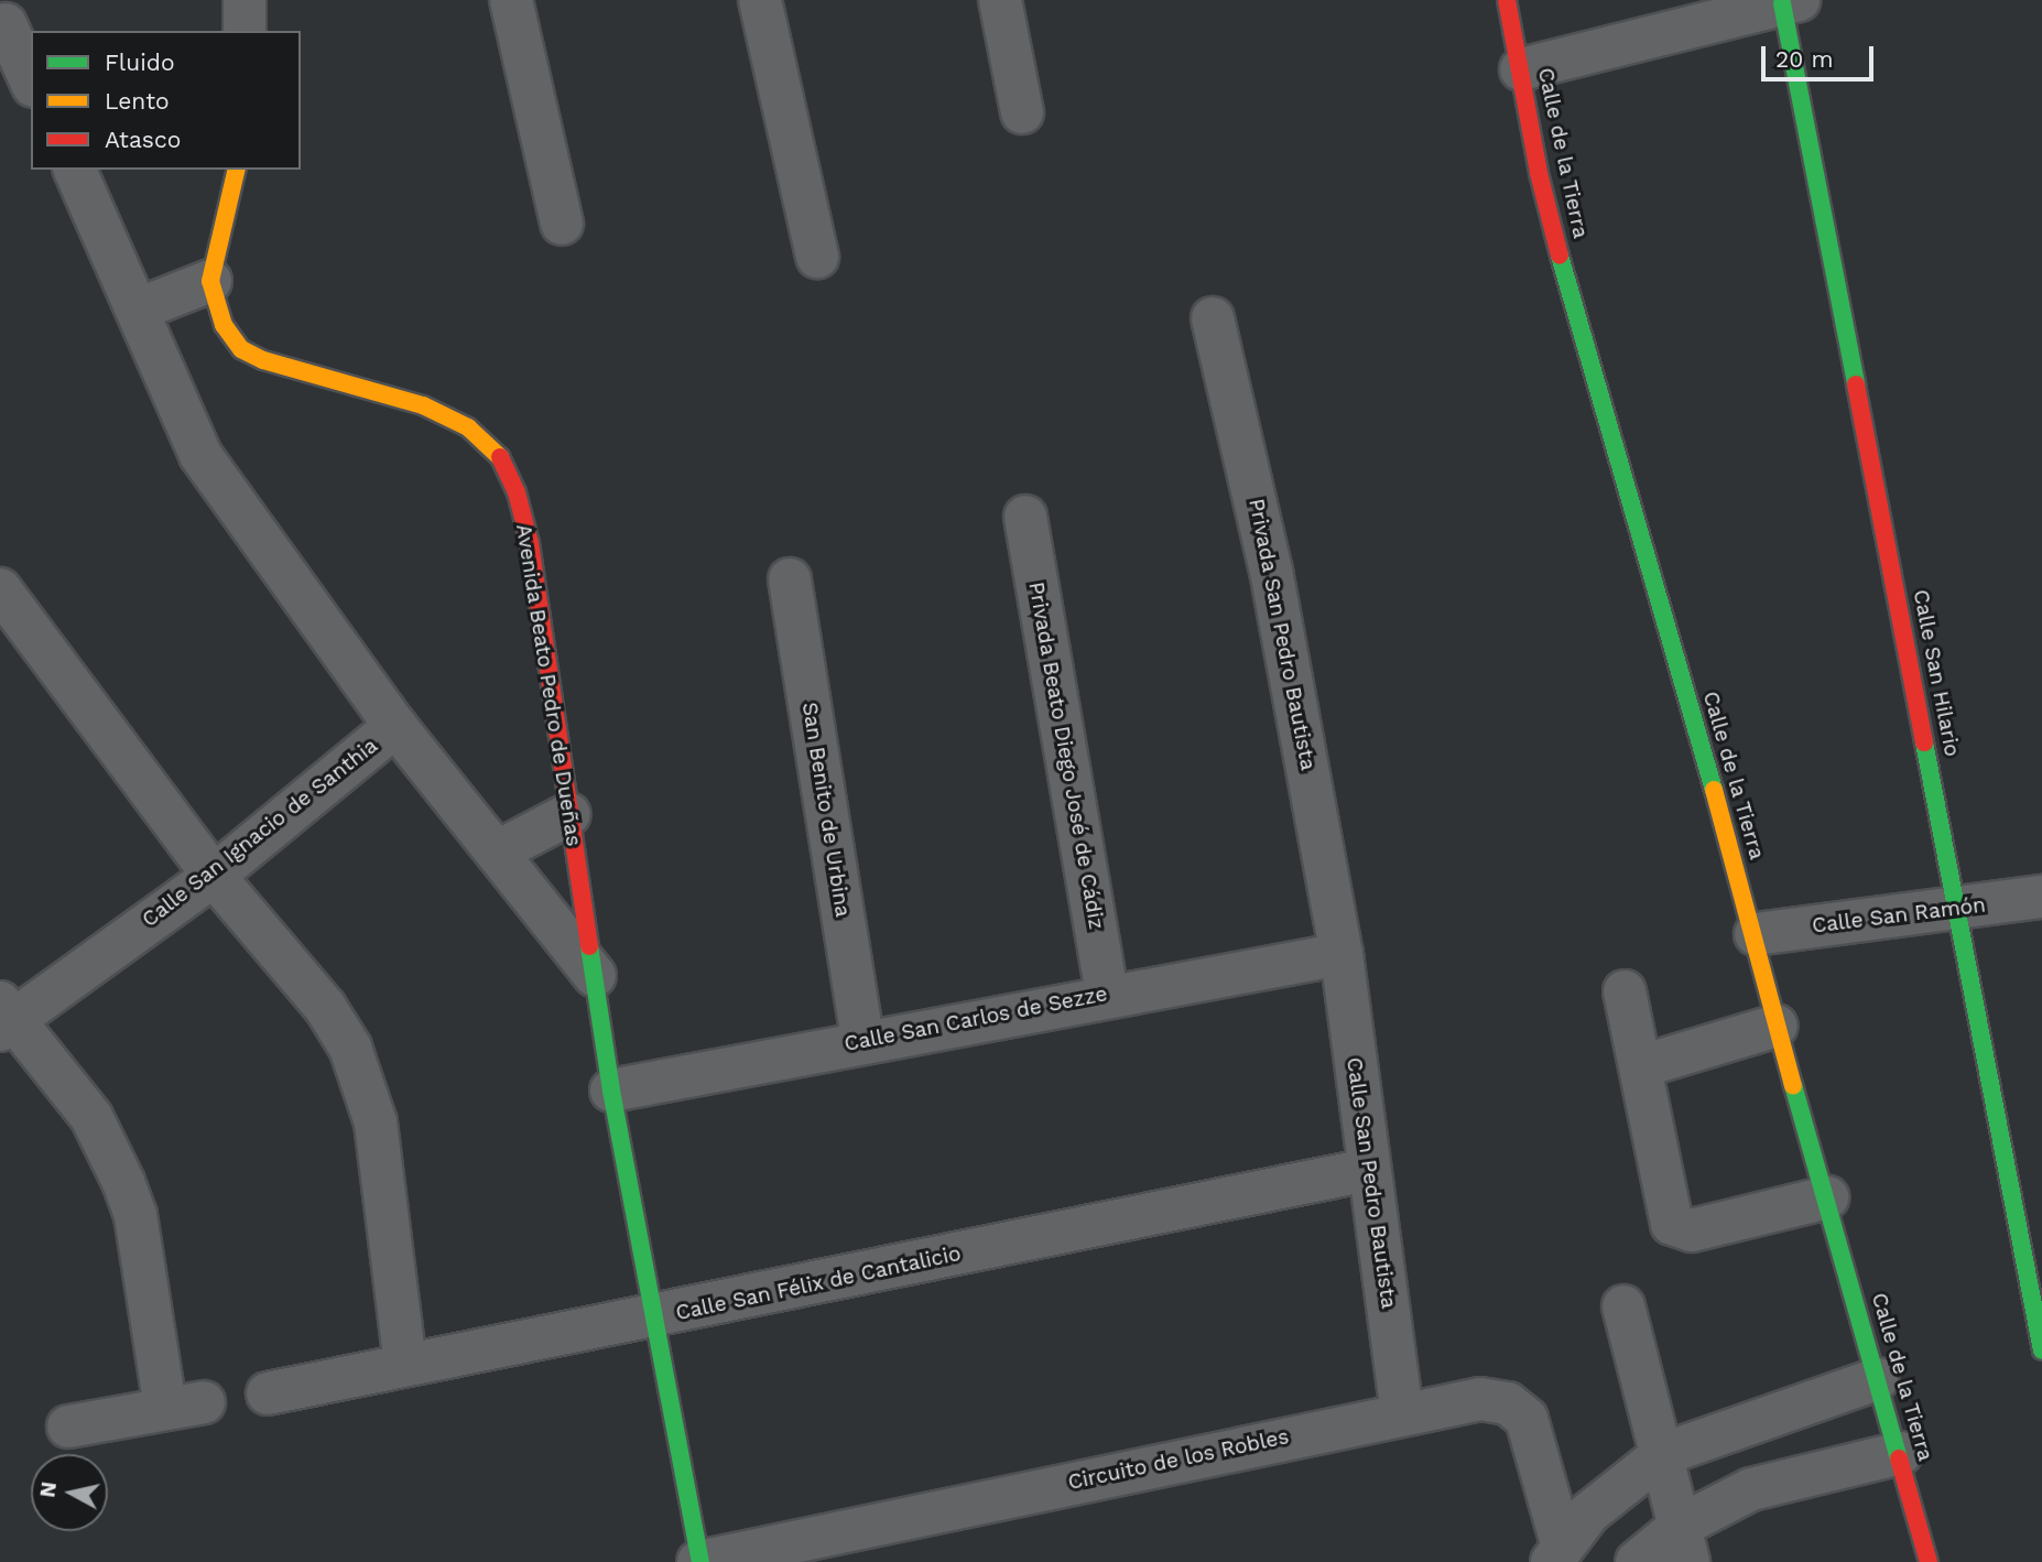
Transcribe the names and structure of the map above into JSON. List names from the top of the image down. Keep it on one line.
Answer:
{"streets":{"street":["Calle de la Tierra","Privada San Pedro Bautista","Calle San Hilario","Avenida Beato Pedro de Dueñas","Privada Beato Diego José de Cádiz","San Benito de Urbina","Calle San Ignacio de Santhia","Calle San Ramón","Calle San Carlos de Sezze","Calle San Pedro Bautista","Calle San Félix de Cantalicio","Circuito de los Robles"]},"crossings":[["Calle de la Tierra","Calle San Ramón"],["Privada San Pedro Bautista","Calle San Carlos de Sezze"],["Privada San Pedro Bautista","Calle San Pedro Bautista"],["Calle San Hilario","Calle San Ramón"],["Avenida Beato Pedro de Dueñas","Calle San Ignacio de Santhia"],["Avenida Beato Pedro de Dueñas","Calle San Carlos de Sezze"],["Avenida Beato Pedro de Dueñas","Calle San Félix de Cantalicio"],["Avenida Beato Pedro de Dueñas","Circuito de los Robles"],["Privada Beato Diego José de Cádiz","Calle San Carlos de Sezze"],["San Benito de Urbina","Calle San Carlos de Sezze"],["Calle San Carlos de Sezze","Calle San Pedro Bautista"],["Calle San Pedro Bautista","Calle San Félix de Cantalicio"],["Calle San Pedro Bautista","Circuito de los Robles"]],"legend":["Fluido","Lento","Atasco"],"scale_bar":"20 m","north":"left"}
